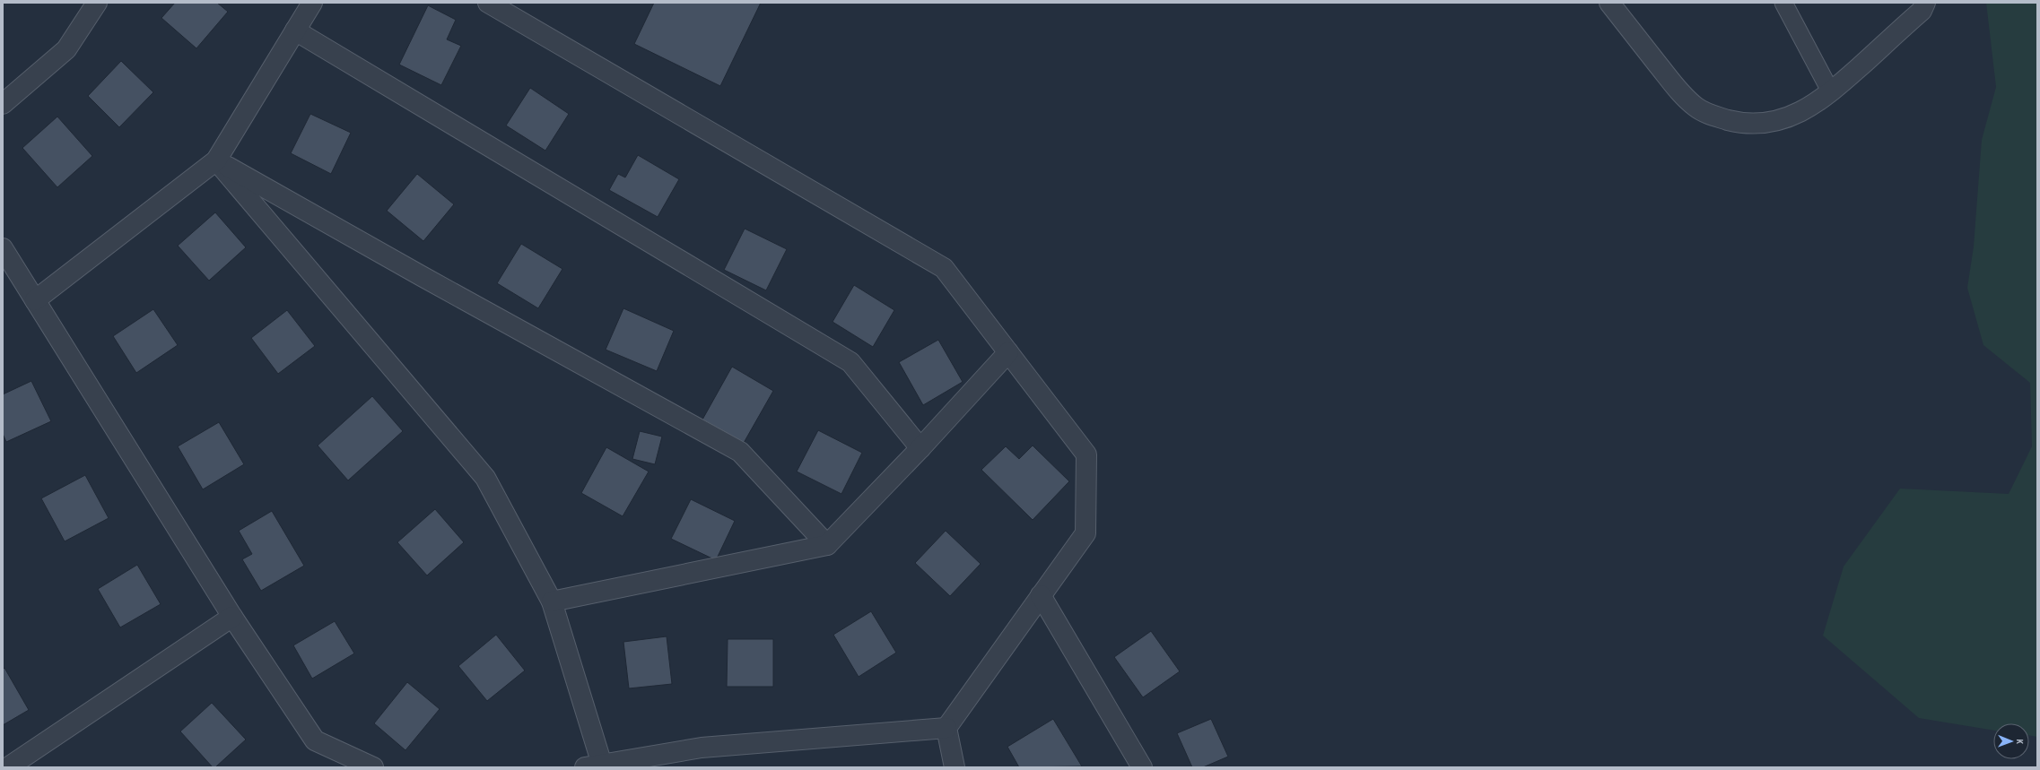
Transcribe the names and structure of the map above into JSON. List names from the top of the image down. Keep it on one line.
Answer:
{"north":"right"}
